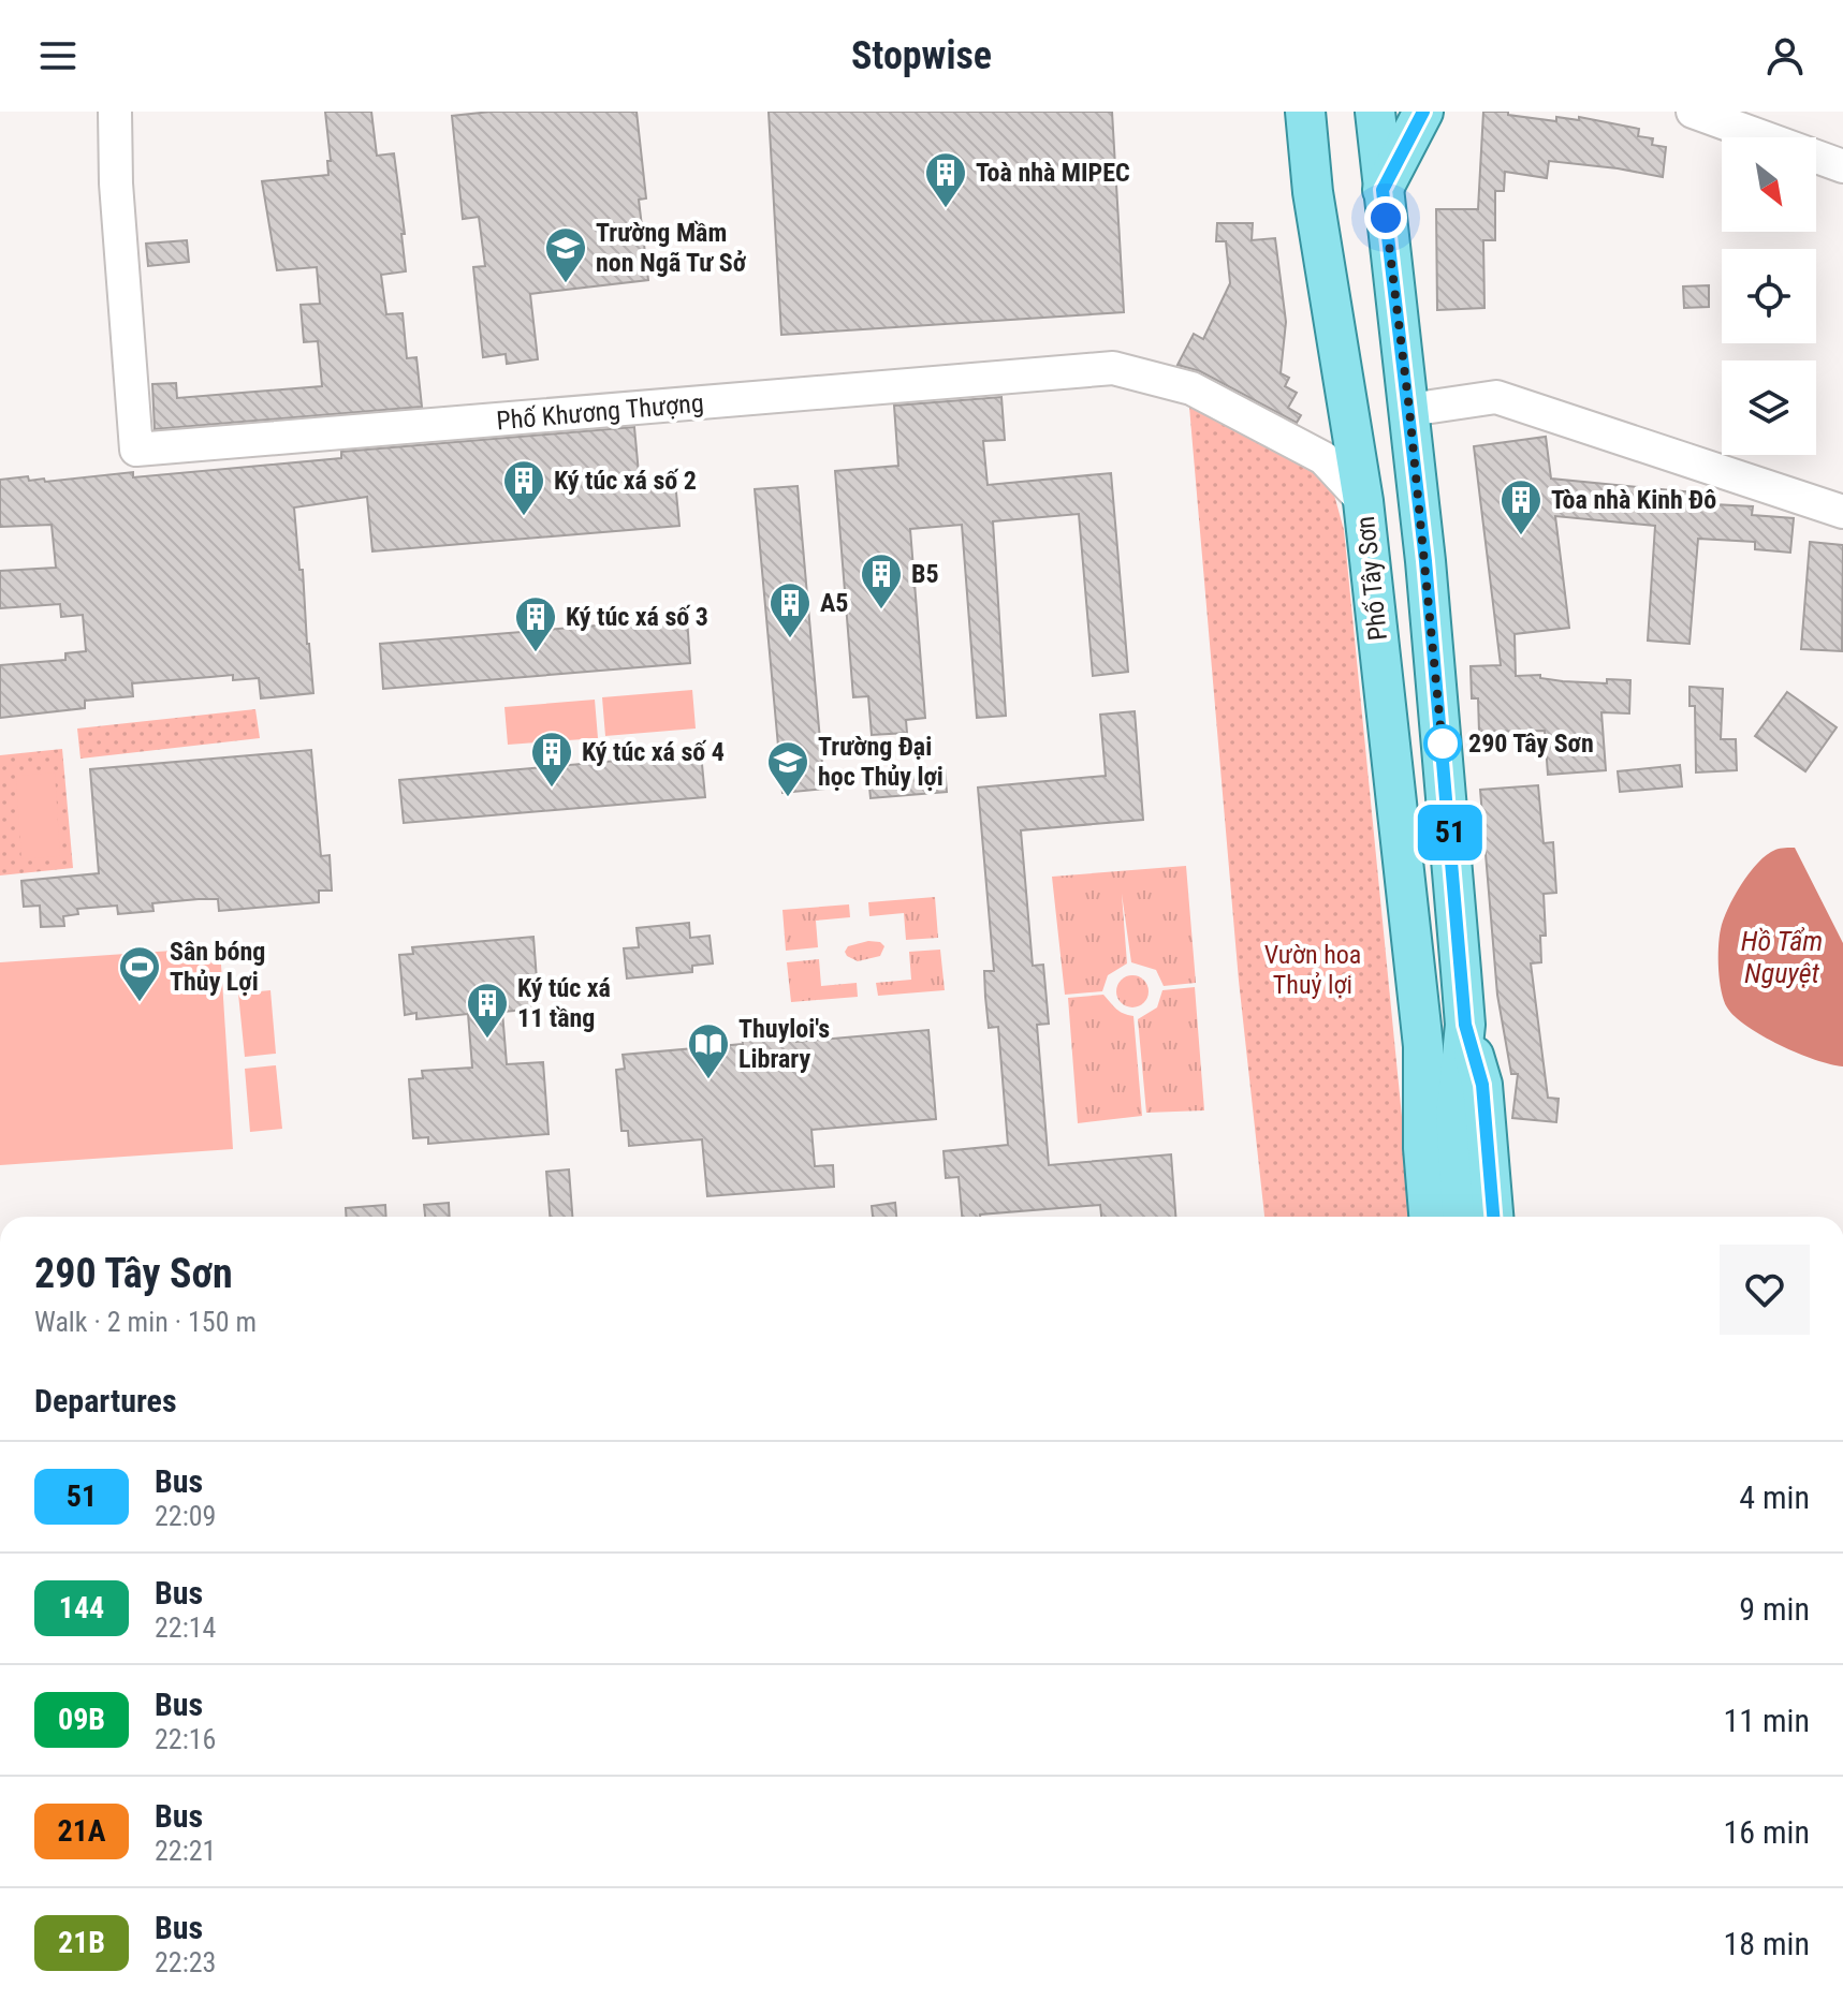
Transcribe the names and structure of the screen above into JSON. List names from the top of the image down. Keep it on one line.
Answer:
{"streets":{"main road":["Phố Tây Sơn"],"street":["Phố Khương Thượng"]},"crossings":[["Phố Khương Thượng","Phố Tây Sơn"]],"water":["Hồ Tẩm Nguyệt"],"parks":["Vườn hoa Thuỷ lợi"],"places":{"building":["Toà nhà MIPEC","Ký túc xá số 2","Tòa nhà Kinh Đô","B5","A5","Ký túc xá số 3","Ký túc xá số 4","Ký túc xá 11 tầng"],"school or university":["Trường Mầm non Ngã Tư Sở","Trường Đại học Thủy lợi"],"other":["290 Tây Sơn"],"sports":["Sân bóng Thủy Lợi"],"library":["Thuyloi's Library"]},"lines":["bus line 51"],"north":"bottom right","page":{"header":"Stopwise","on_map":"51","heading":[["290 Tây Sơn","Walk · 2 min · 150 m"],"Departures"],"list":[{"mark":"51","name":"Bus","note":"22:09","value":"4 min"},{"mark":"144","name":"Bus","note":"22:14","value":"9 min"},{"mark":"09B","name":"Bus","note":"22:16","value":"11 min"},{"mark":"21A","name":"Bus","note":"22:21","value":"16 min"},{"mark":"21B","name":"Bus","note":"22:23","value":"18 min"}]}}
